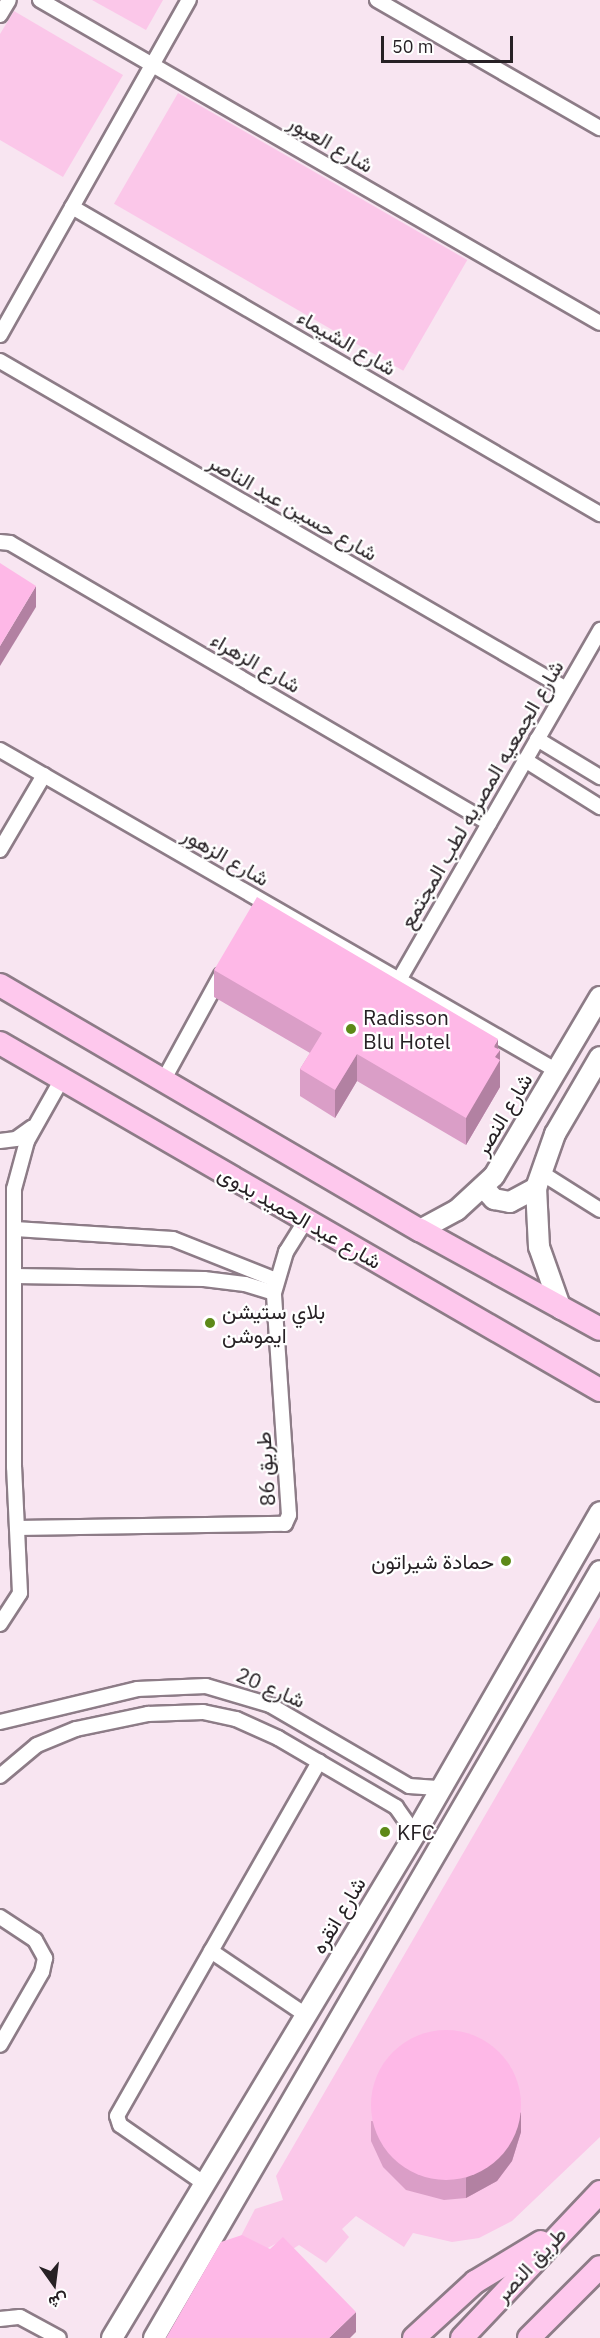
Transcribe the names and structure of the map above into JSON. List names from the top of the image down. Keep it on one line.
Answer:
{"streets":{"main road":["شارع عبد الحميد بدوى","طريق النصر"],"street":["شارع العبور","شارع الشيماء","شارع حسين عبد الناصر","شارع الزهراء","شارع الجمعيه المصريه لطب المجتمع","شارع الزهور","شارع النصر","طريق 86","شارع 20","شارع انقره"]},"crossings":[["شارع حسين عبد الناصر","شارع الجمعيه المصريه لطب المجتمع"],["شارع الزهراء","شارع الجمعيه المصريه لطب المجتمع"],["شارع الجمعيه المصريه لطب المجتمع","شارع الزهور"],["شارع الزهور","شارع النصر"],["شارع عبد الحميد بدوى","طريق 86"],["شارع 20","شارع انقره"]],"places":["Radisson Blu Hotel","بلاي ستيشن ايموشن","حمادة شيراتون","KFC"],"scale_bar":"50 m","north":"bottom"}
